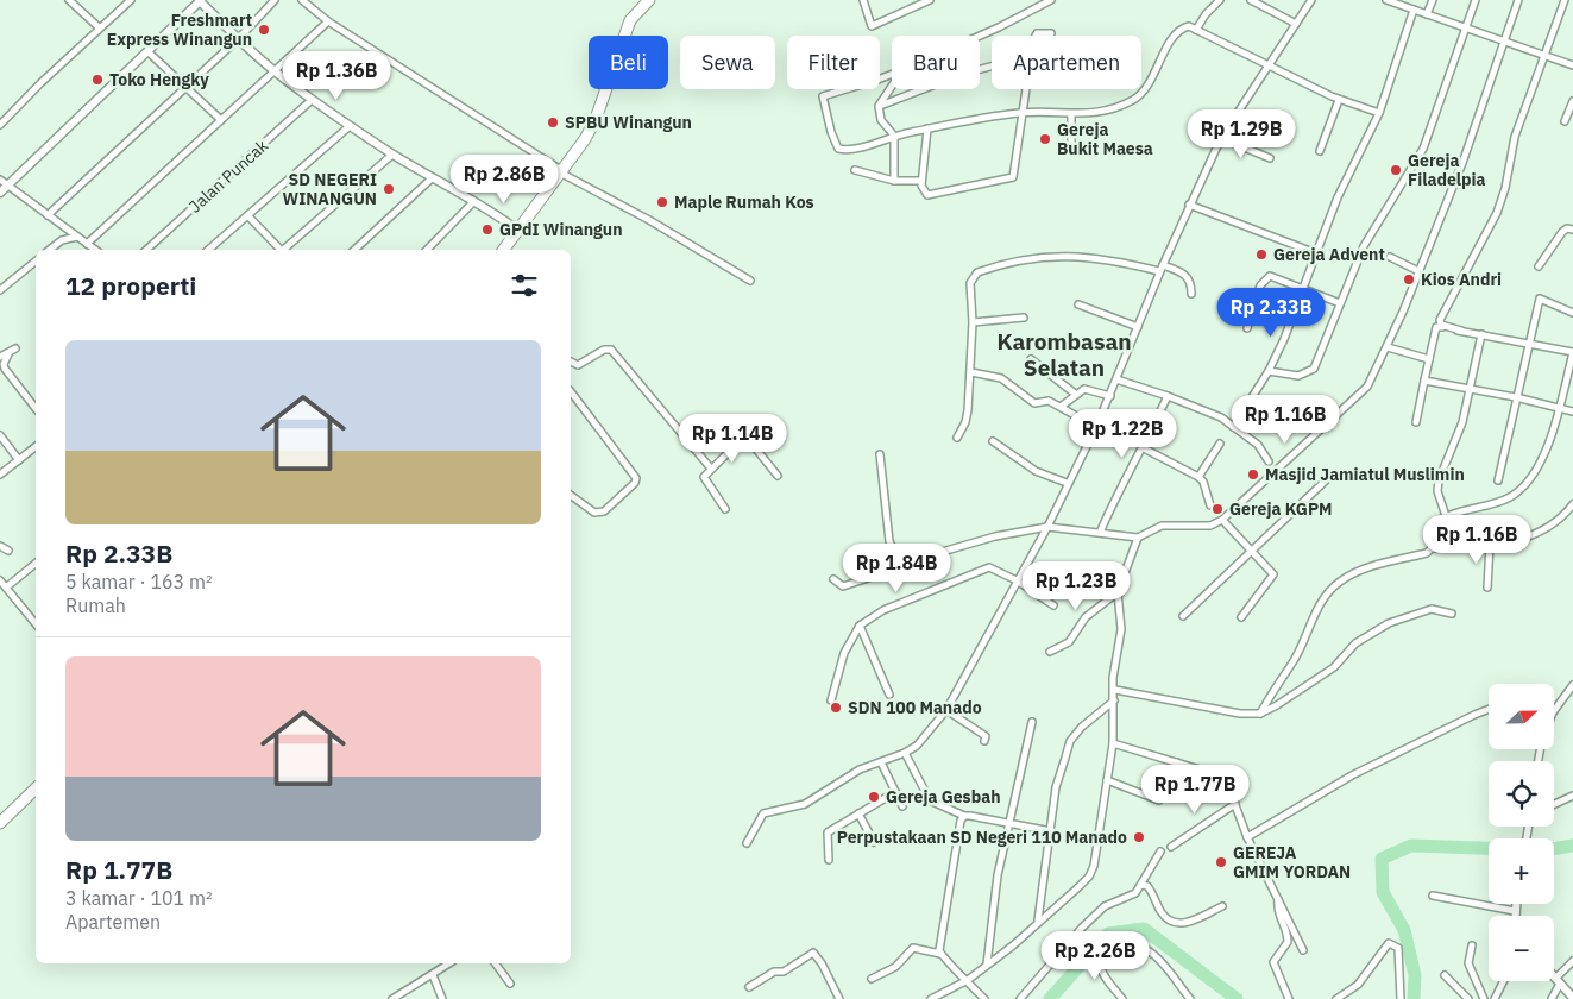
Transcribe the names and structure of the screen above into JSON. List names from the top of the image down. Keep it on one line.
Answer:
{"streets":{"street":["Jalan Puncak"]},"districts":["Karombasan Selatan"],"places":["Freshmart Express Winangun","Toko Hengky","SPBU Winangun","Gereja Bukit Maesa","Gereja Filadelpia","SD NEGERI WINANGUN","Maple Rumah Kos","GPdI Winangun","Gereja Advent","Kios Andri","Masjid Jamiatul Muslimin","Gereja KGPM","SDN 100 Manado","Gereja Gesbah","Perpustakaan SD Negeri 110 Manado","GEREJA GMIM YORDAN"],"north":"right","page":{"chip":["Beli","Sewa","Filter","Baru","Apartemen"],"price":["Rp 1.36B","Rp 1.29B","Rp 2.86B","Rp 2.33B","Rp 1.16B","Rp 1.22B","Rp 1.14B","Rp 1.16B","Rp 1.84B","Rp 1.23B","Rp 1.77B","Rp 2.26B"],"heading":"12 properti","list":[{"name":"Rp 2.33B","note":"5 kamar · 163 m² · Rumah"},{"name":"Rp 1.77B","note":"3 kamar · 101 m² · Apartemen"}],"map_buttons":["+","−"]}}
